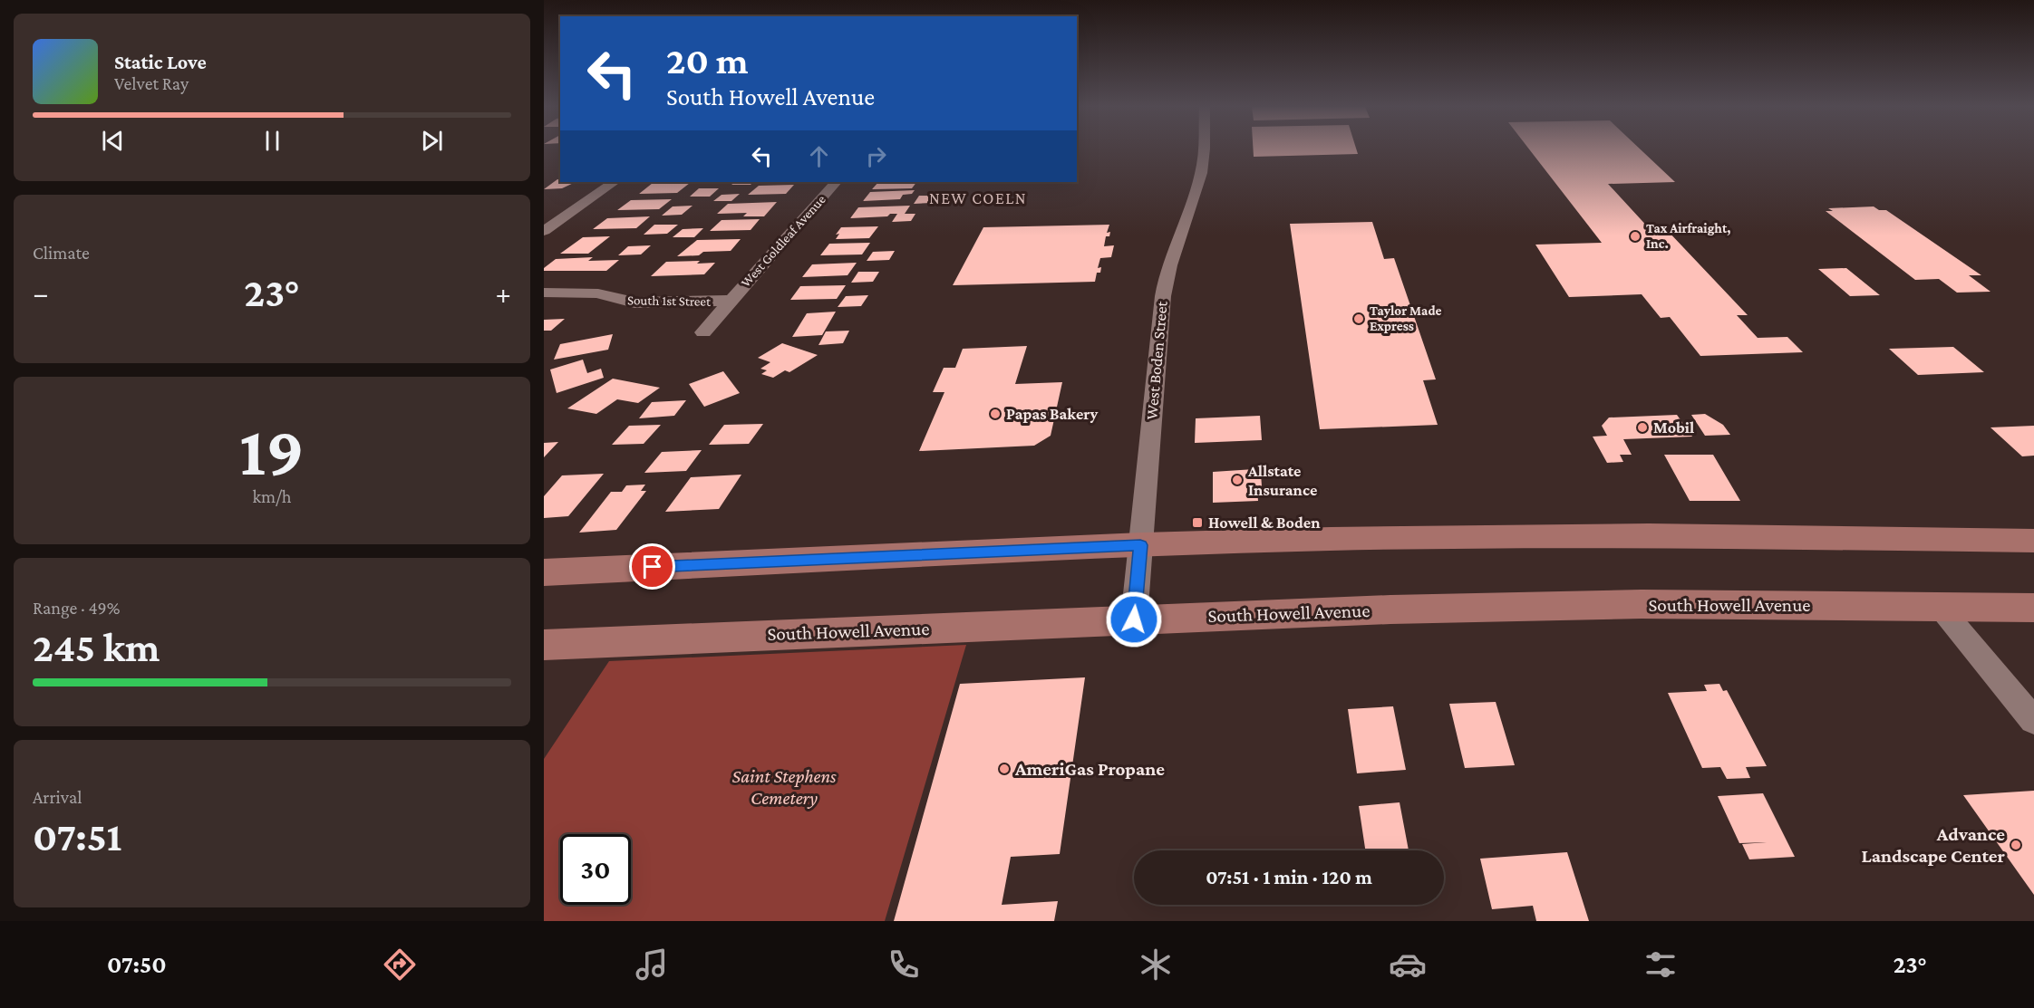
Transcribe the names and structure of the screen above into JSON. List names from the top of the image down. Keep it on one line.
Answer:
{"streets":{"main road":["South Howell Avenue"],"street":["West Goldleaf Avenue","South 1st Street","West Boden Street"]},"crossings":[["West Goldleaf Avenue","South 1st Street"],["West Boden Street","South Howell Avenue"]],"districts":["NEW COELN"],"parks":["Saint Stephens Cemetery"],"places":{"other":["Tax Airfraight, Inc.","Taylor Made Express","Papas Bakery","Mobil","Allstate Insurance","AmeriGas Propane","Advance Landscape Center"],"transit":["Howell & Boden"]},"page":{"turn":["20 m","South Howell Avenue"],"song":["Static Love","Velvet Ray"],"tile":["Climate",["19","km/h"],["Range · 49%","245 km"],["Arrival","07:51"]],"heat":["−","23°","+"],"limit":"30","trip":"07:51 · 1 min · 120 m","tabs":["07:50","23°"]}}
